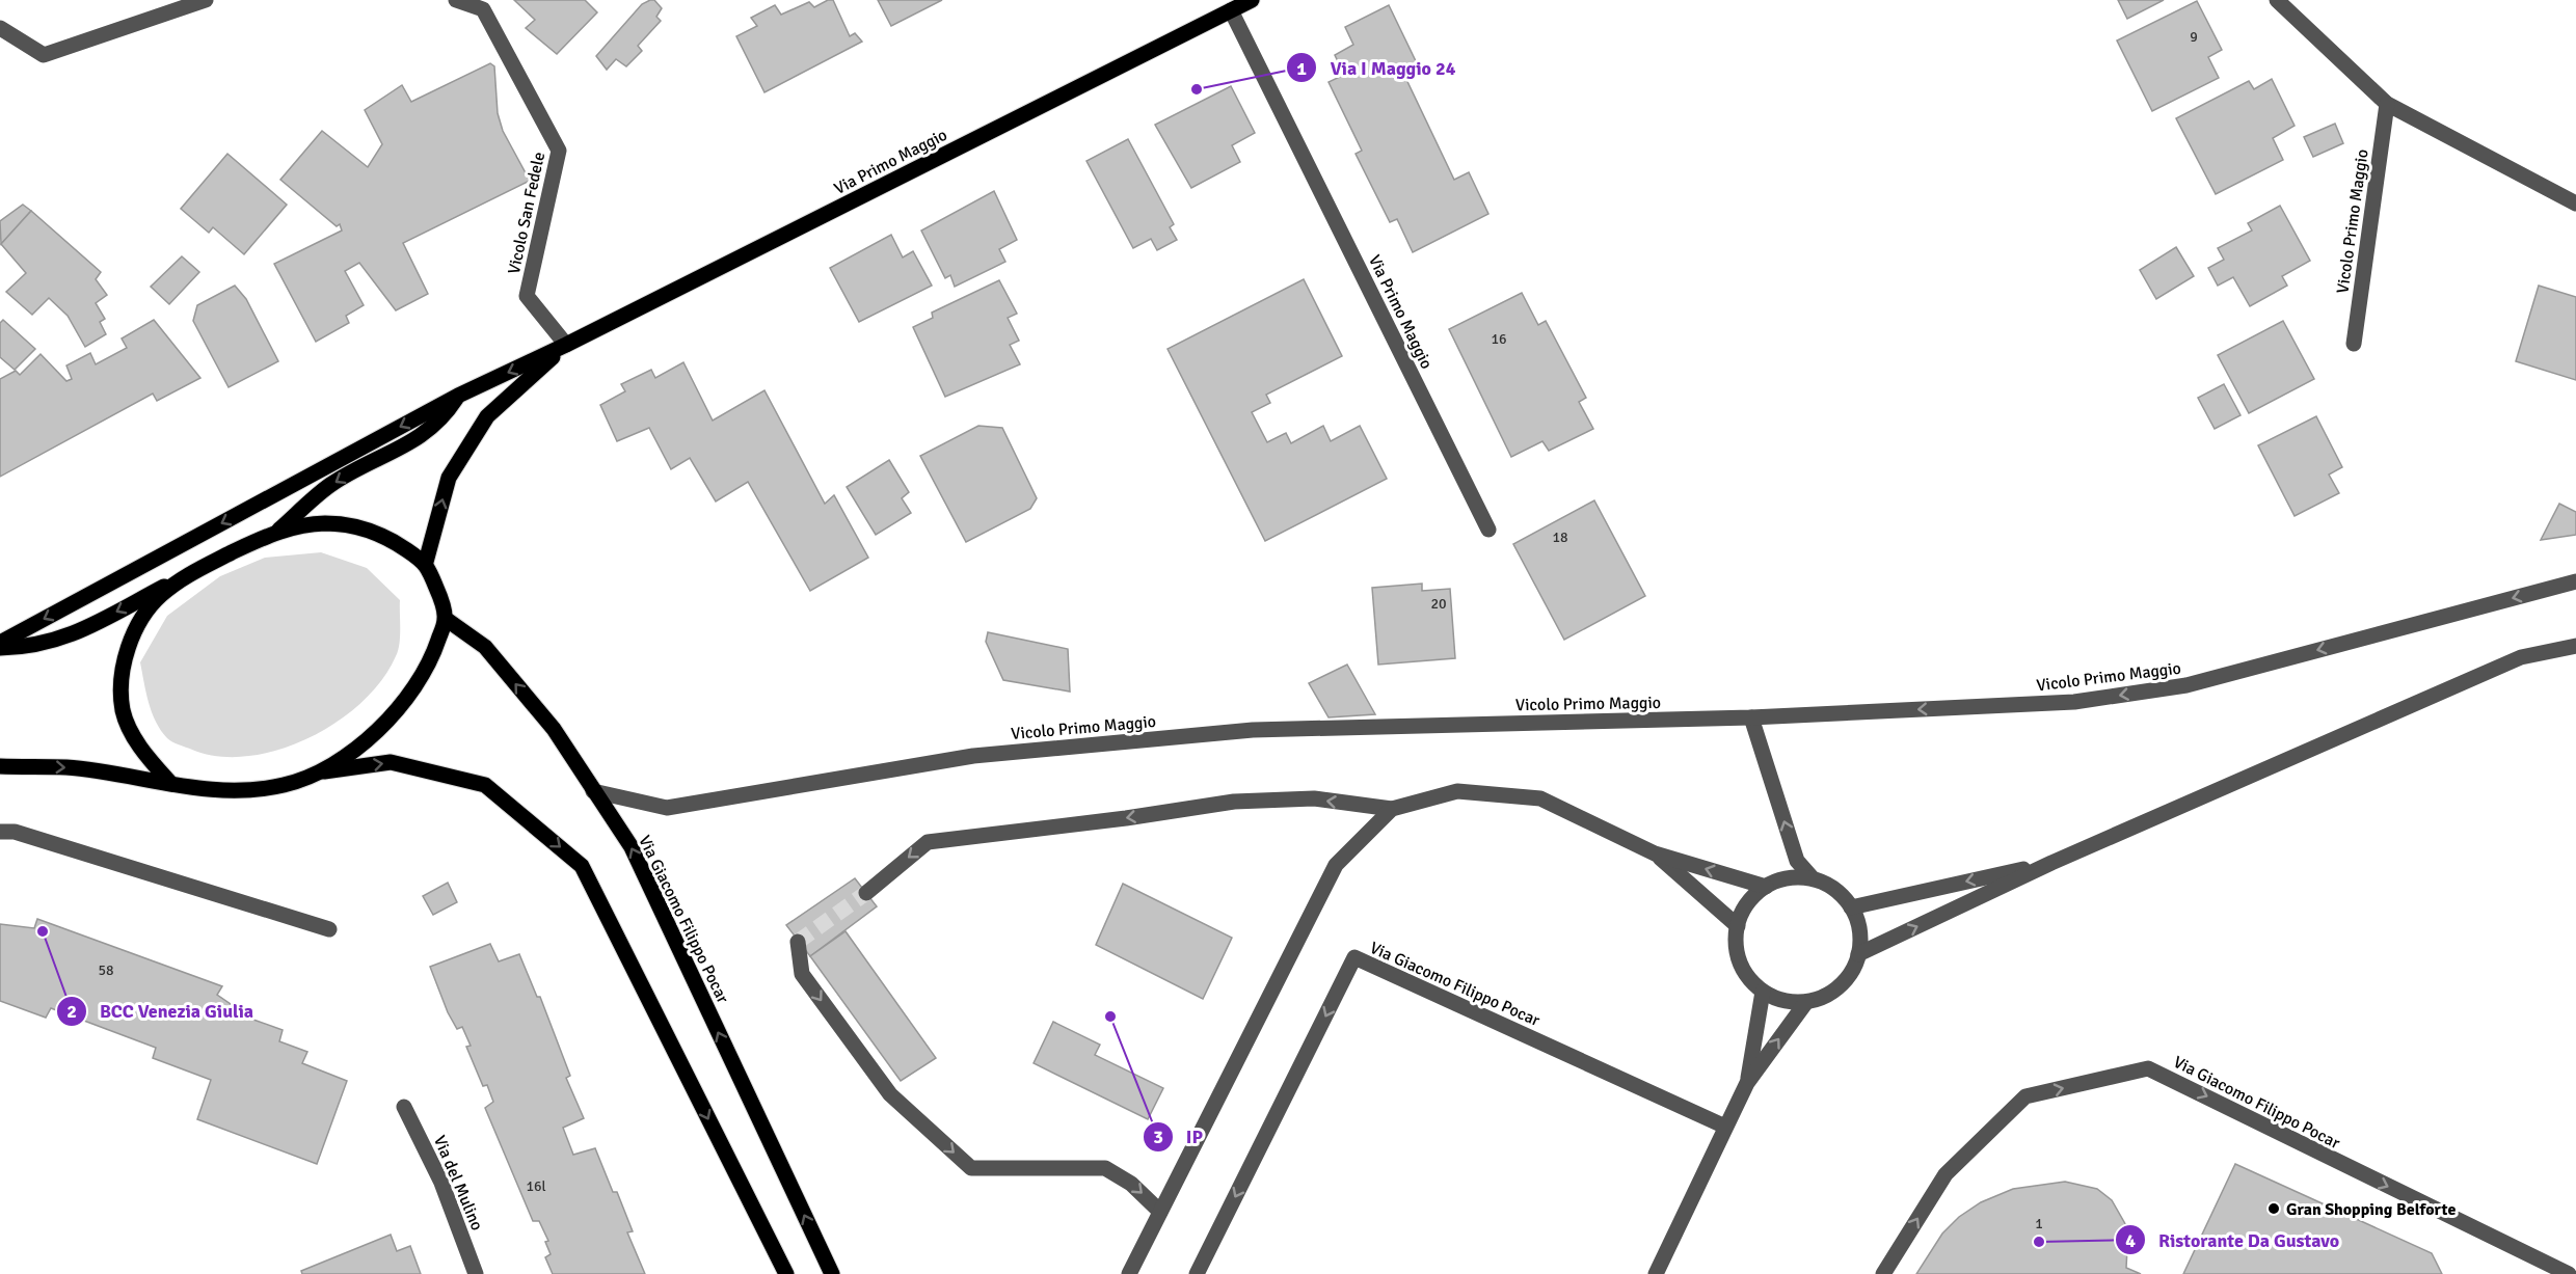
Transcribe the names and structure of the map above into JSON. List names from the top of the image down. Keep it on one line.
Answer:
{"streets":{"main road":["Via Primo Maggio","Via Giacomo Filippo Pocar"],"street":["Vicolo San Fedele","Vicolo Primo Maggio","Via del Mulino"]},"crossings":[["Via Primo Maggio","Vicolo San Fedele"],["Vicolo Primo Maggio","Via Giacomo Filippo Pocar"]],"places":["Via I Maggio 24","BCC Venezia Giulia","IP","Gran Shopping Belforte","Ristorante Da Gustavo"],"house_numbers":["9","16","18","20","58","16l","1"]}
